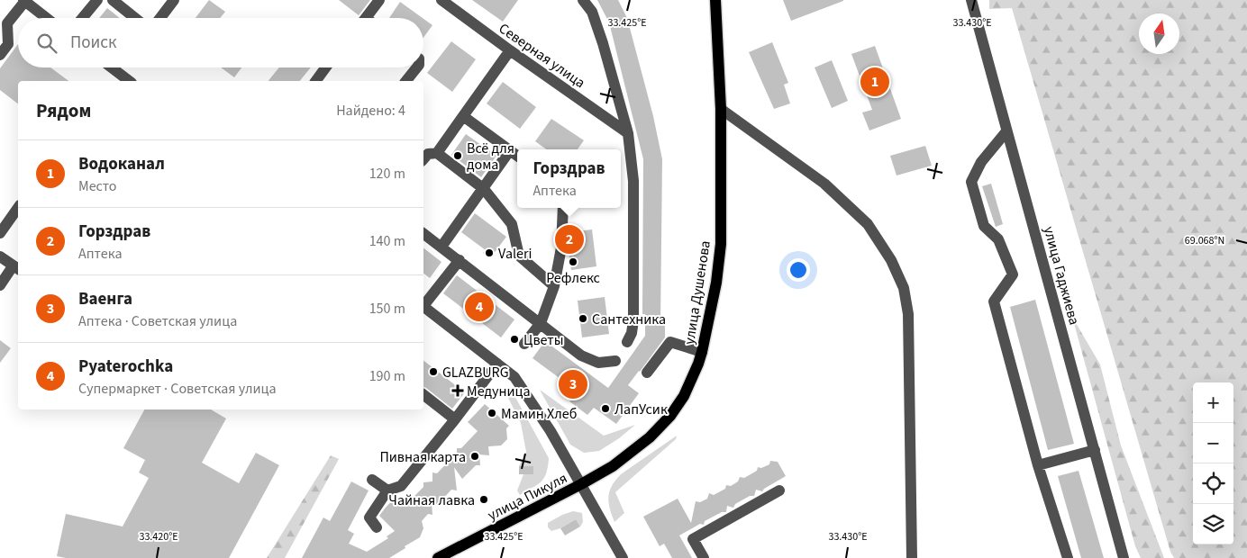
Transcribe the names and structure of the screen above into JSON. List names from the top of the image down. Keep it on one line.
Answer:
{"streets":{"main road":["улица Душенова","улица Пикуля"],"street":["Северная улица","улица Гаджиева"]},"crossings":[["улица Душенова","улица Пикуля"]],"places":{"other":["Всё для дома","Valeri","Рефлекс","Сантехника","Цветы","GLAZBURG","ЛапУсик","Мамин Хлеб","Пивная карта","Чайная лавка"],"health":["Медуница"]},"north":"top","page":{"search":"Поиск","pins":["1","2","4","3"],"heading":["Рядом","Найдено: 4"],"list":[{"mark":"1","name":"Водоканал","note":"Место","value":"120 m"},{"mark":"2","name":"Горздрав","note":"Аптека","value":"140 m"},{"mark":"3","name":"Ваенга","note":"Аптека · Советская улица","value":"150 m"},{"mark":"4","name":"Pyaterochka","note":"Супермаркет · Советская улица","value":"190 m"}],"popup":["Горздрав","Аптека"],"map_buttons":["+","−"]},"coordinates":["33.425°E","33.430°E","69.068°N","33.420°E"]}
